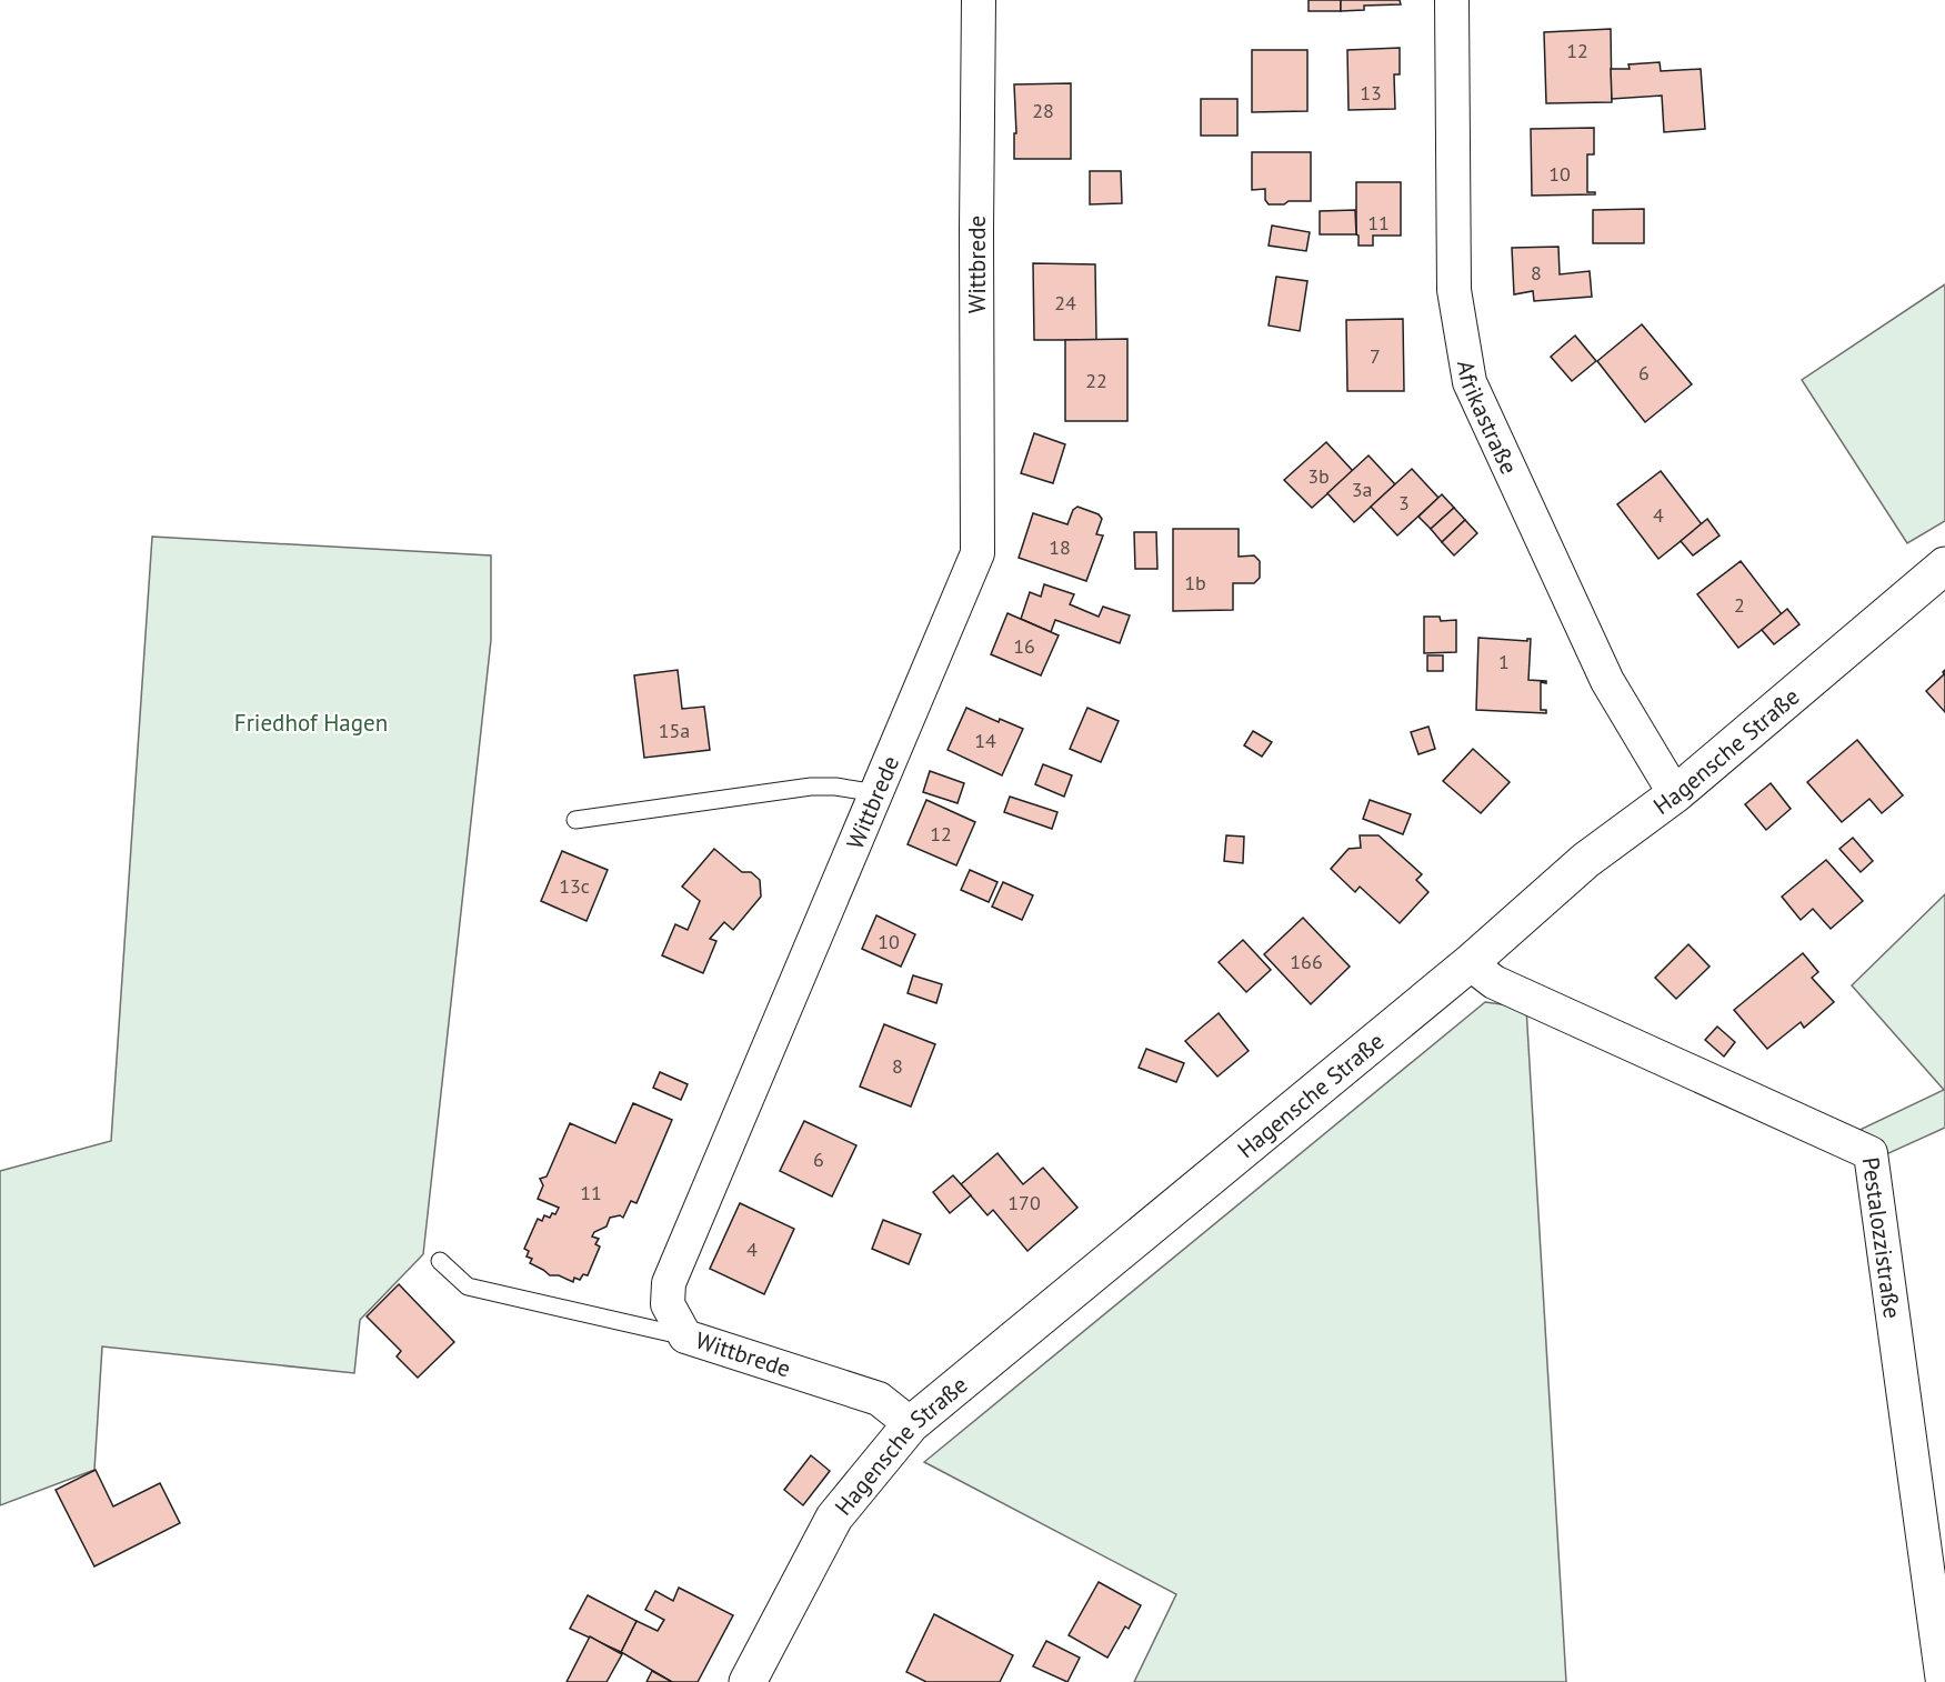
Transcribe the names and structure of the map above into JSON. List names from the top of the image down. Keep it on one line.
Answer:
{"streets":{"street":["Wittbrede","Afrikastraße","Hagensche Straße","Pestalozzistraße"]},"crossings":[["Wittbrede","Hagensche Straße"],["Afrikastraße","Hagensche Straße"],["Hagensche Straße","Pestalozzistraße"]],"parks":["Friedhof Hagen"],"house_numbers":["12","13","28","10","11","8","24","7","6","22","3b","3a","3","4","18","1b","2","16","1","15a","14","12","13c","10","166","8","6","11","170","4"]}
